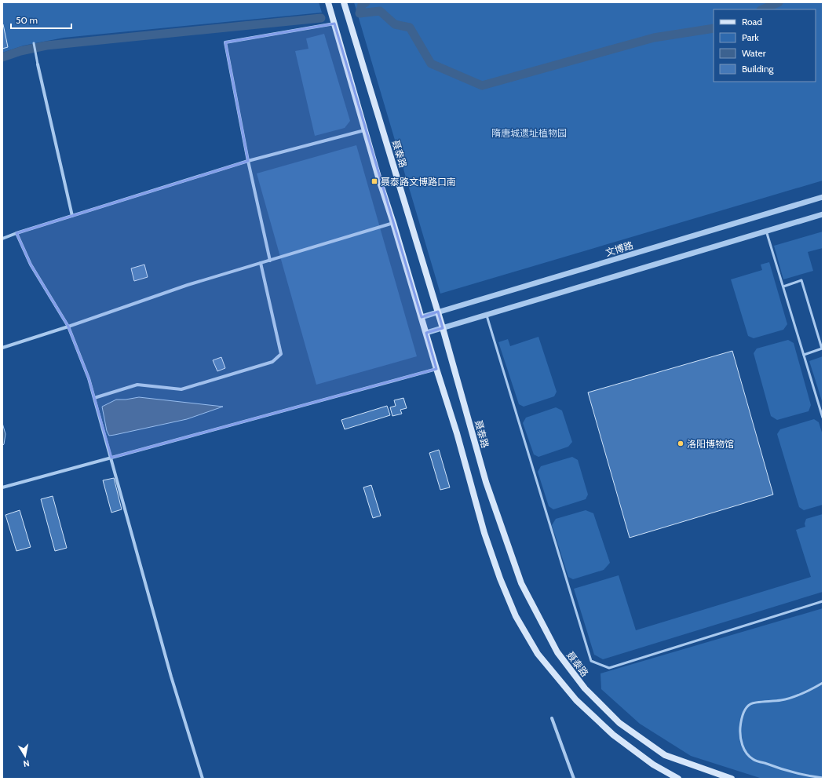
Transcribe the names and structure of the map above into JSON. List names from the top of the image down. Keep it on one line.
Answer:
{"streets":{"main road":["聂泰路"],"street":["文博路"]},"crossings":[["聂泰路","文博路"]],"parks":["隋唐城遗址植物园"],"places":{"transit":["聂泰路文博路口南"],"other":["洛阳博物馆"]},"legend":["Road","Park","Water","Building"],"scale_bar":"50 m","north":"bottom"}
